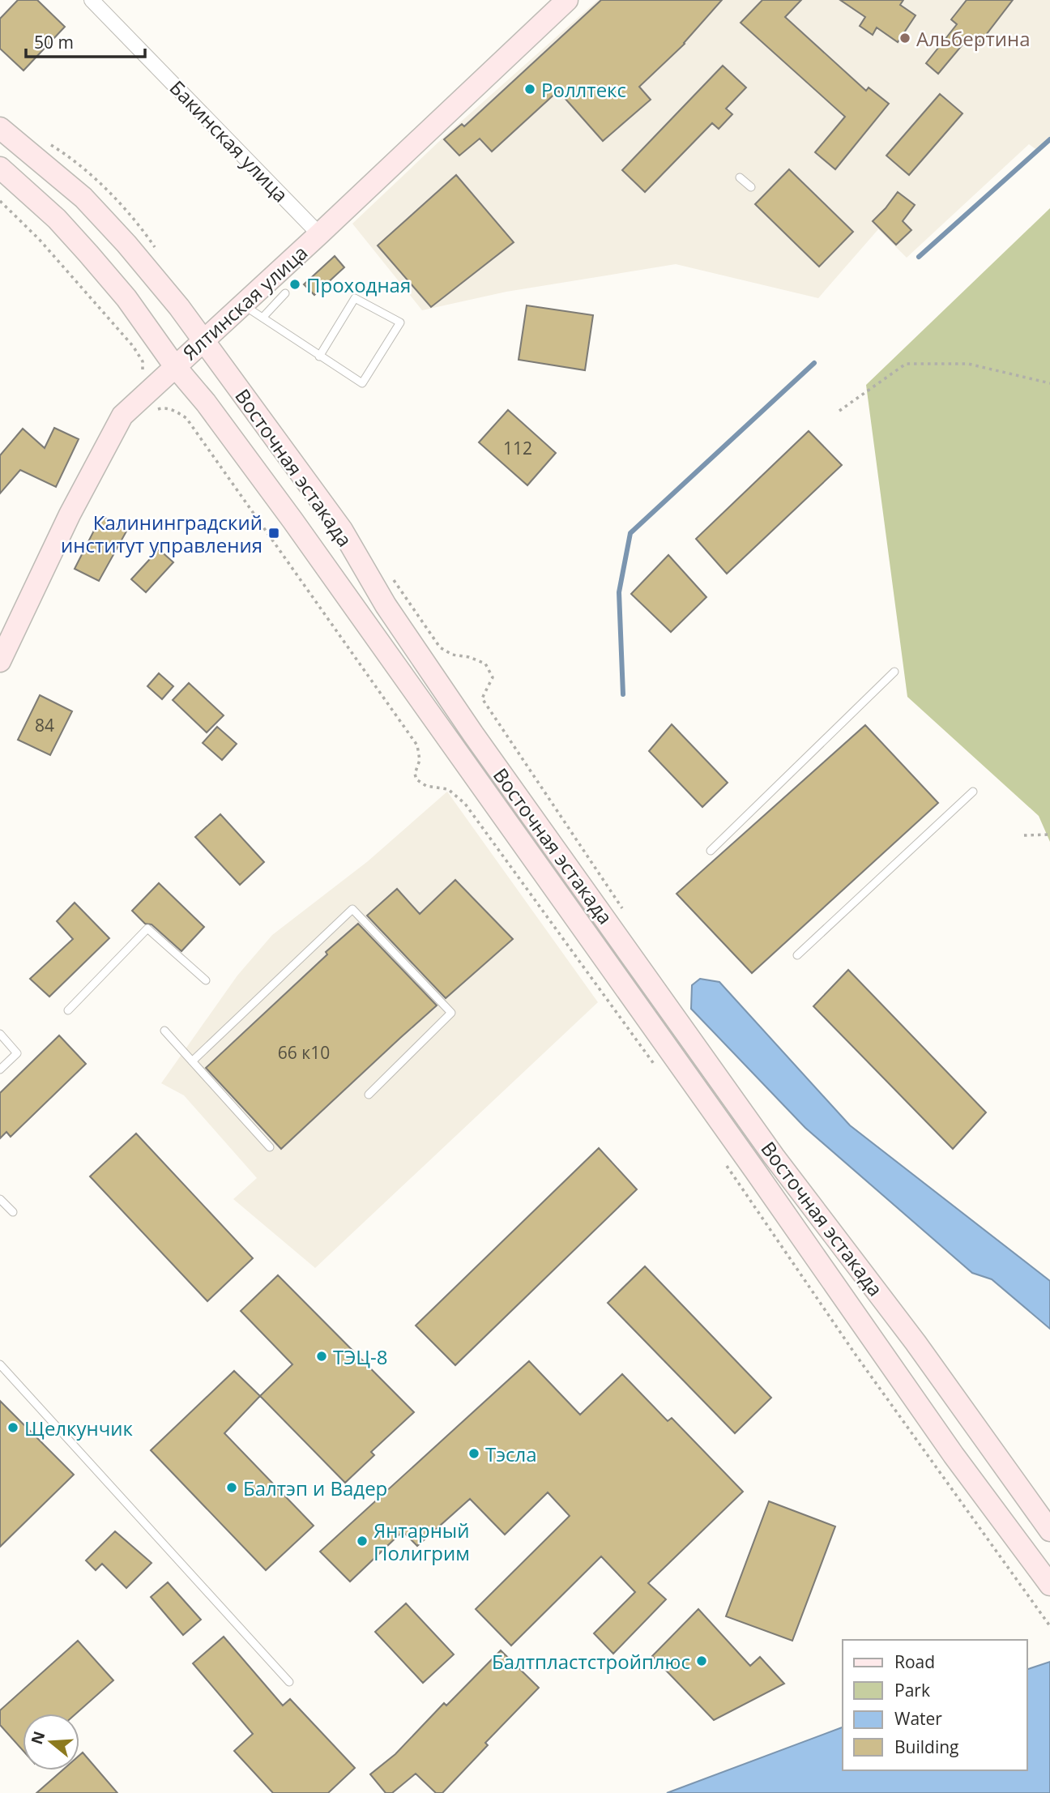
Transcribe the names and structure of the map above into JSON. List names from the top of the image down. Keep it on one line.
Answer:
{"streets":{"main road":["Ялтинская улица","Восточная эстакада"],"street":["Бакинская улица"]},"crossings":[["Бакинская улица","Ялтинская улица"],["Ялтинская улица","Восточная эстакада"]],"places":{"other":["Альбертина","Роллтекс","Проходная","ТЭЦ-8","Щелкунчик","Тэсла","Балтэп и Вадер","Янтарный Полигрим","Балтпластстройплюс"],"transit":["Калининградский институт управления"]},"house_numbers":["112","84","66 к10"],"legend":["Road","Park","Water","Building"],"scale_bar":"50 m","north":"left"}
